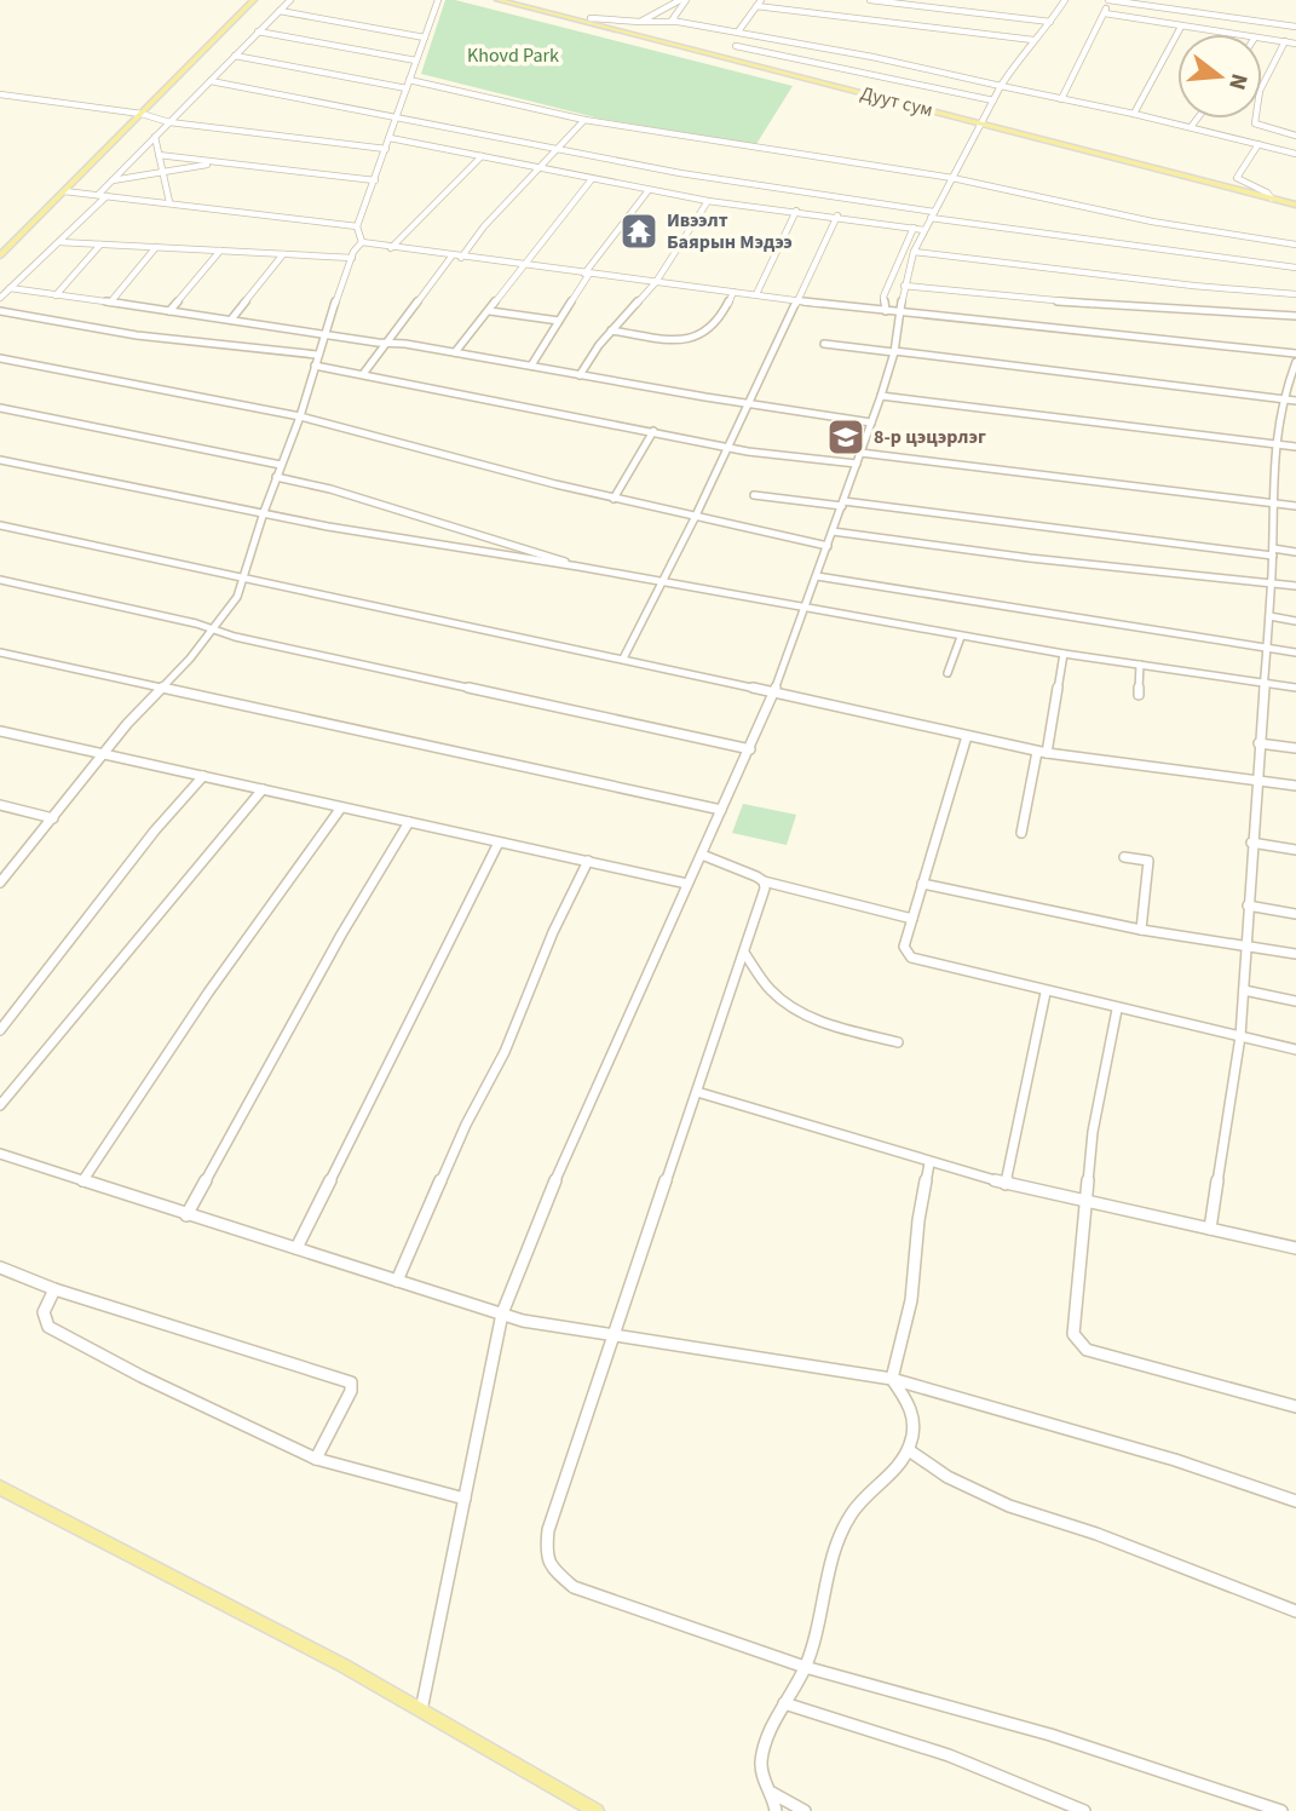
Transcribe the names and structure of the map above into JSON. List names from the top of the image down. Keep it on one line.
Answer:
{"streets":{"main road":["Дуут сум"]},"parks":["Khovd Park"],"places":{"temple":["Ивээлт Баярын Мэдээ"],"school or university":["8-р цэцэрлэг"]},"north":"right"}
